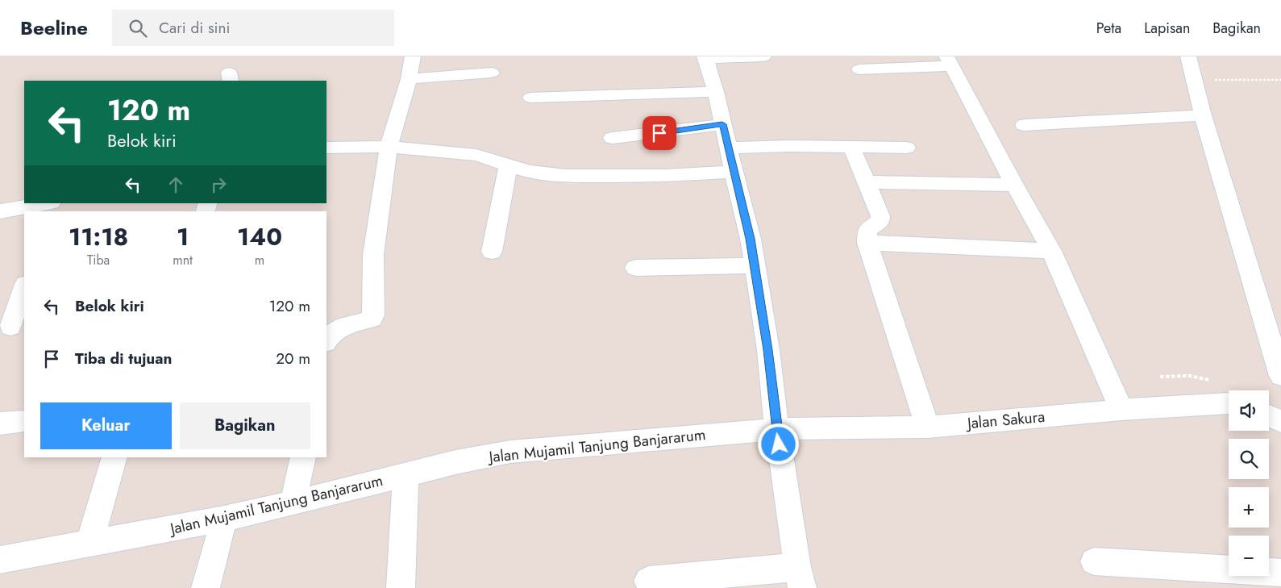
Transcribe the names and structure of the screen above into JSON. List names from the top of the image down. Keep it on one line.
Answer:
{"streets":{"street":["Jalan Sakura","Jalan Mujamil Tanjung Banjararum"]},"crossings":[["Jalan Sakura","Jalan Mujamil Tanjung Banjararum"]],"page":{"header":"Beeline","search":"Cari di sini","nav":["Peta","Lapisan","Bagikan"],"turn":["120 m","Belok kiri"],"eta":["11:18","Tiba","1","mnt","140","m"],"list":[{"name":"Belok kiri","value":"120 m"},{"name":"Tiba di tujuan","value":"20 m"}],"map_buttons":["+","−"],"buttons":["Keluar","Bagikan"]}}
